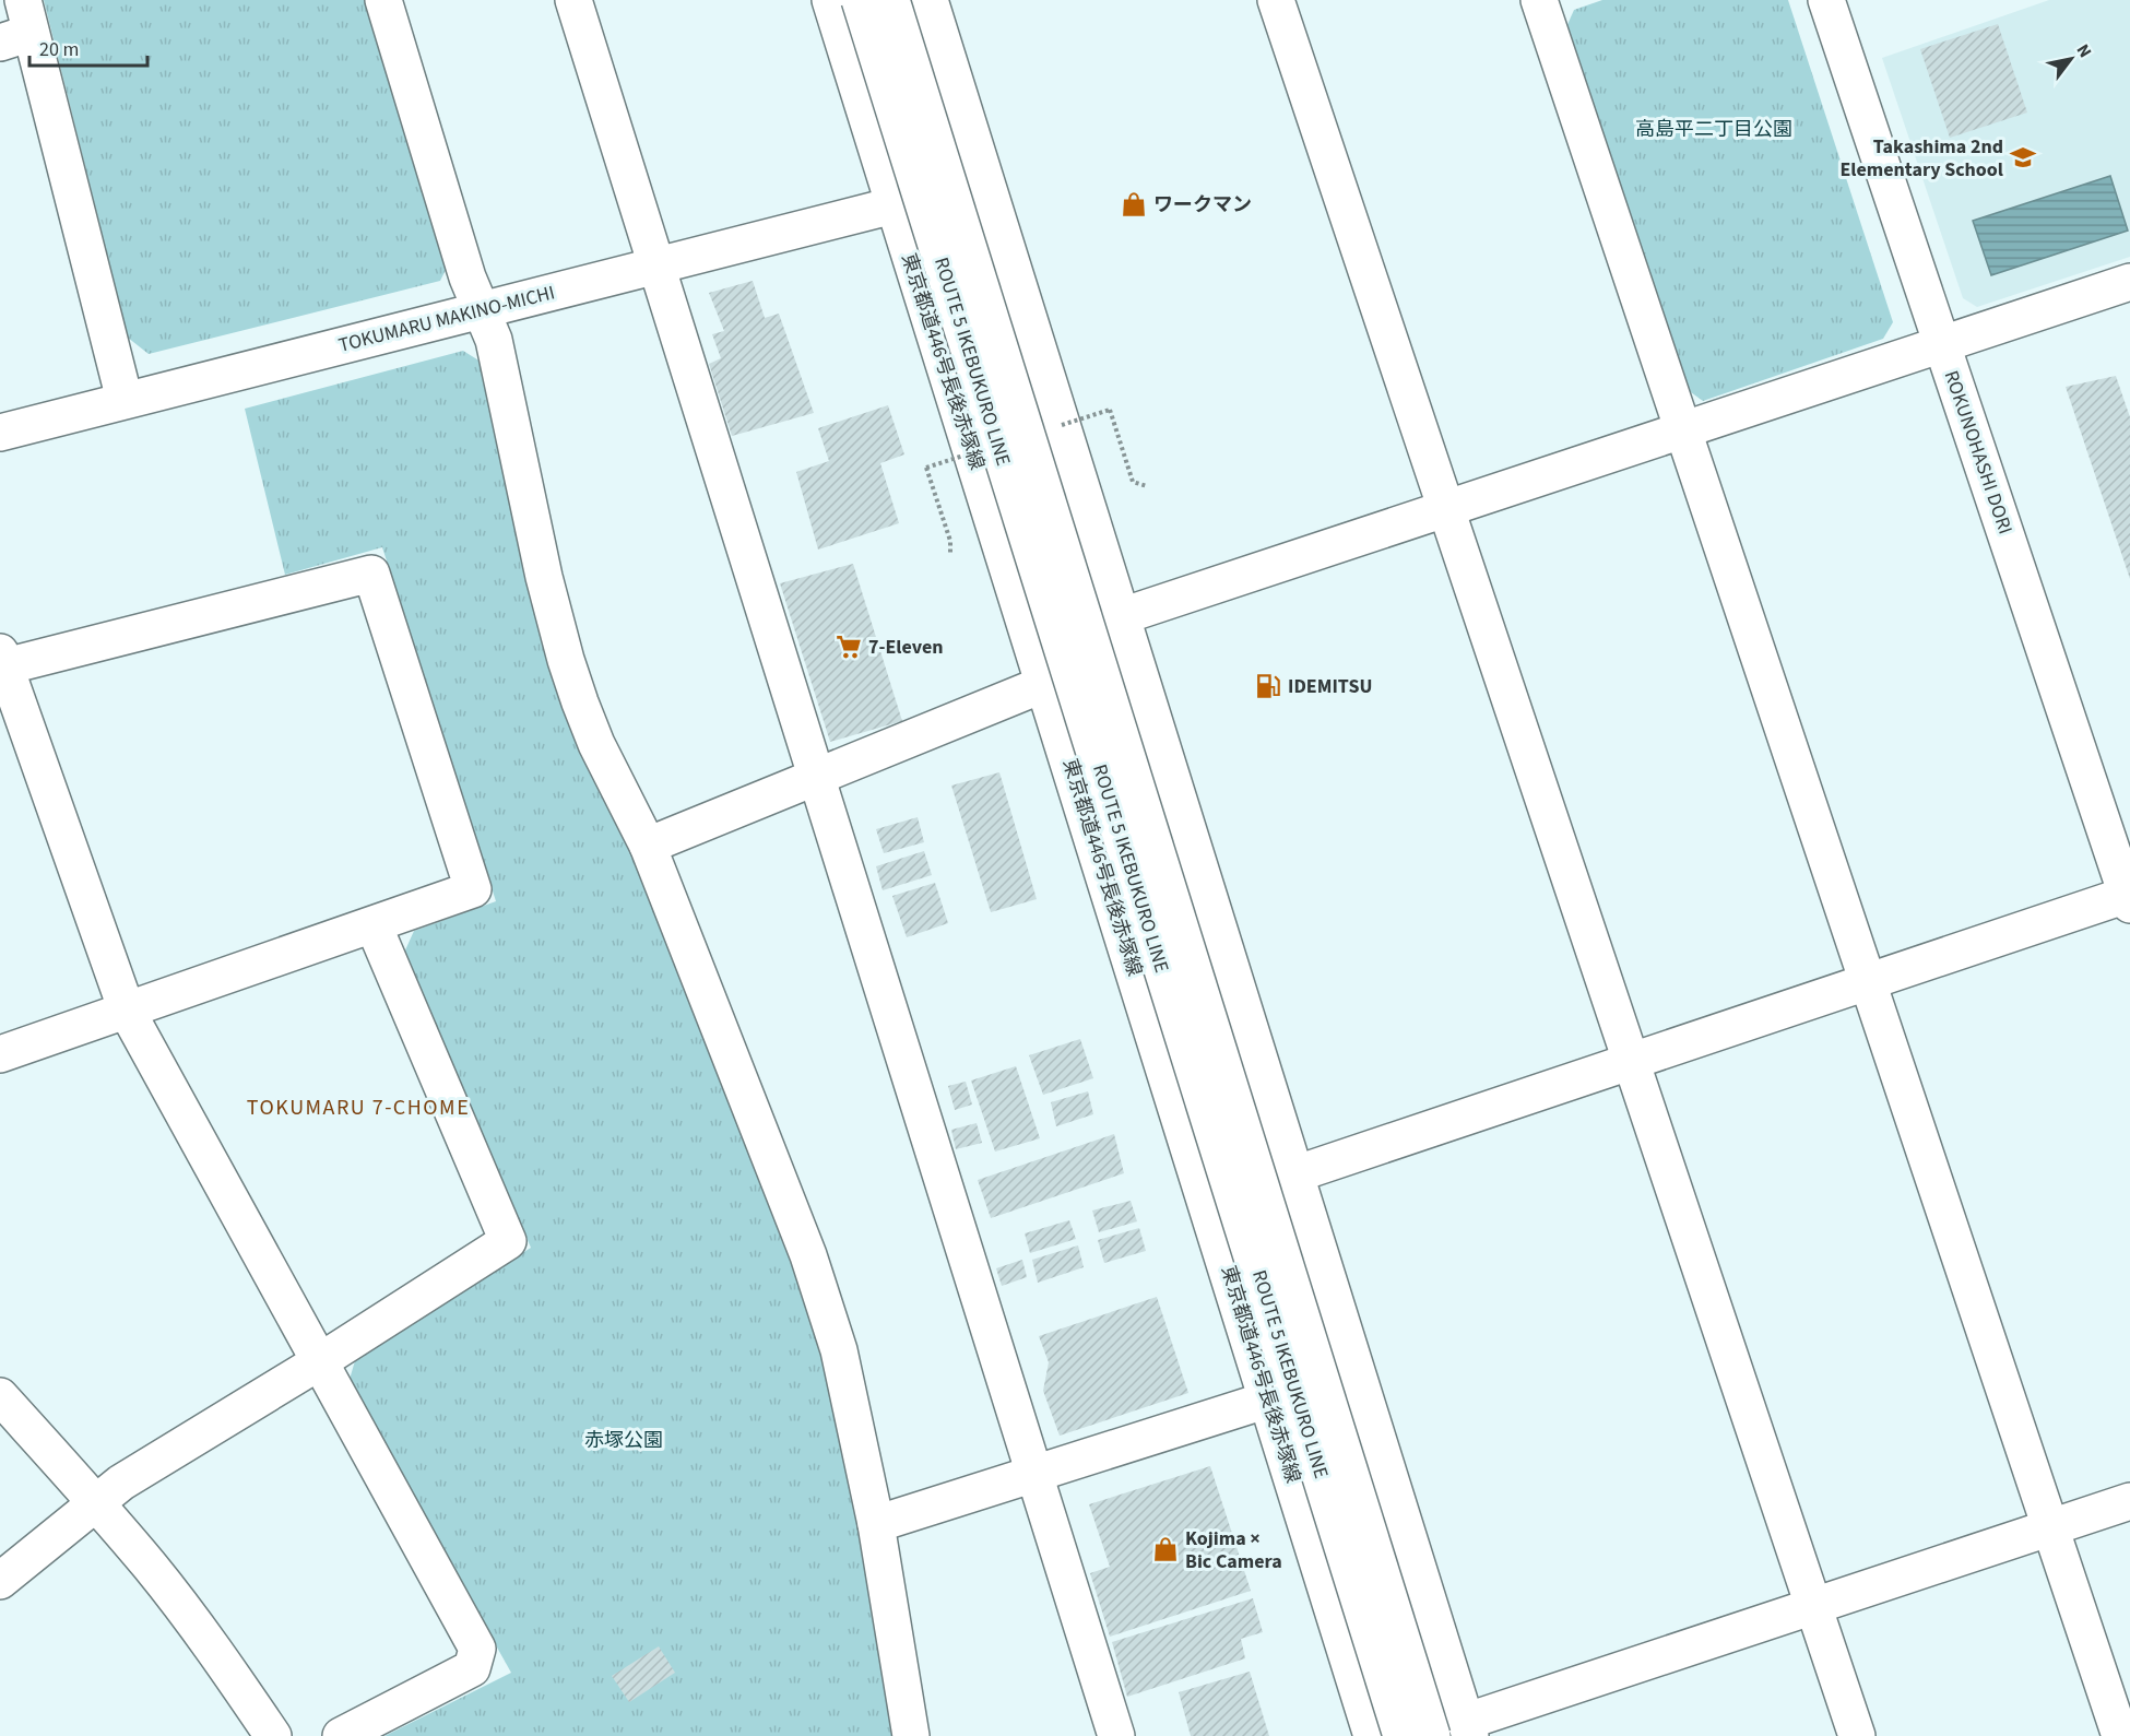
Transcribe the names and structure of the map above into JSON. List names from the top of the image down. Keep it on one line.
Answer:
{"streets":{"main road":["TOKUMARU MAKINO-MICHI","東京都道446号長後赤塚線","ROUTE 5 IKEBUKURO LINE","ROKUNOHASHI DORI"]},"crossings":[["TOKUMARU MAKINO-MICHI","東京都道446号長後赤塚線"]],"districts":["TOKUMARU 7-CHOME"],"parks":["高島平二丁目公園","赤塚公園"],"places":{"school or university":["Takashima 2nd Elementary School"],"shop":["ワークマン","Kojima × Bic Camera"],"supermarket":["7-Eleven"],"fuel station":["IDEMITSU"]},"scale_bar":"20 m","north":"top right"}
